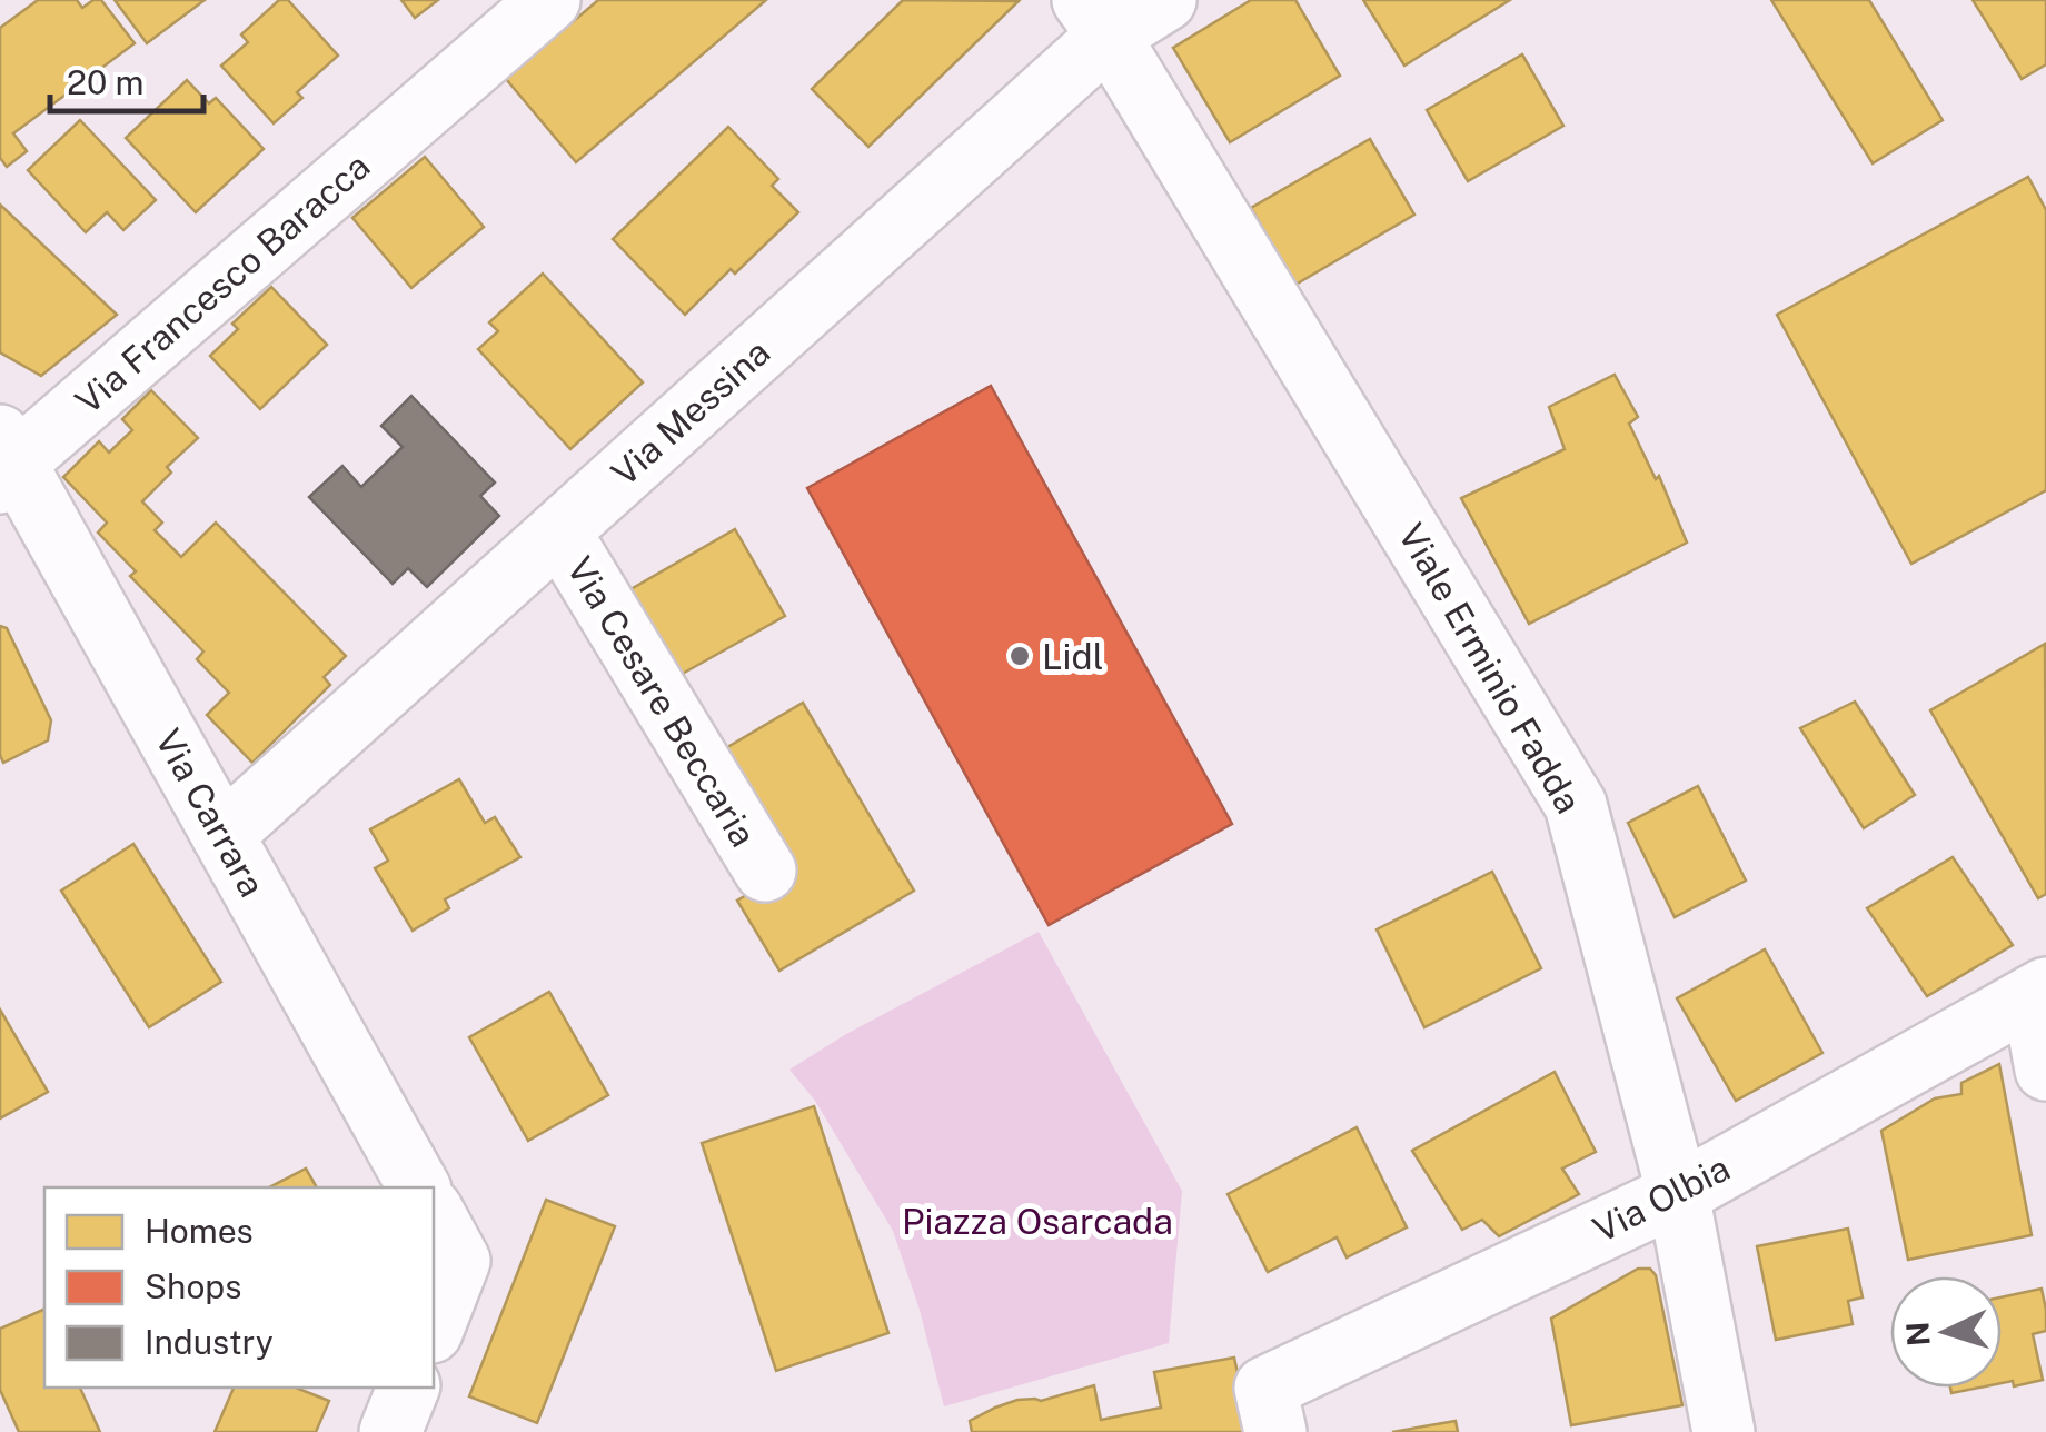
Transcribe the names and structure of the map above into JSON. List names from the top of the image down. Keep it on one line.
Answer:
{"streets":{"street":["Via Francesco Baracca","Via Messina","Viale Erminio Fadda","Via Cesare Beccaria","Via Carrara","Via Olbia"]},"crossings":[["Via Francesco Baracca","Via Carrara"],["Via Messina","Viale Erminio Fadda"],["Via Messina","Via Cesare Beccaria"],["Via Messina","Via Carrara"],["Viale Erminio Fadda","Via Olbia"]],"parks":["Piazza Osarcada"],"places":["Lidl"],"legend":["Homes","Shops","Industry"],"scale_bar":"20 m","north":"left"}
